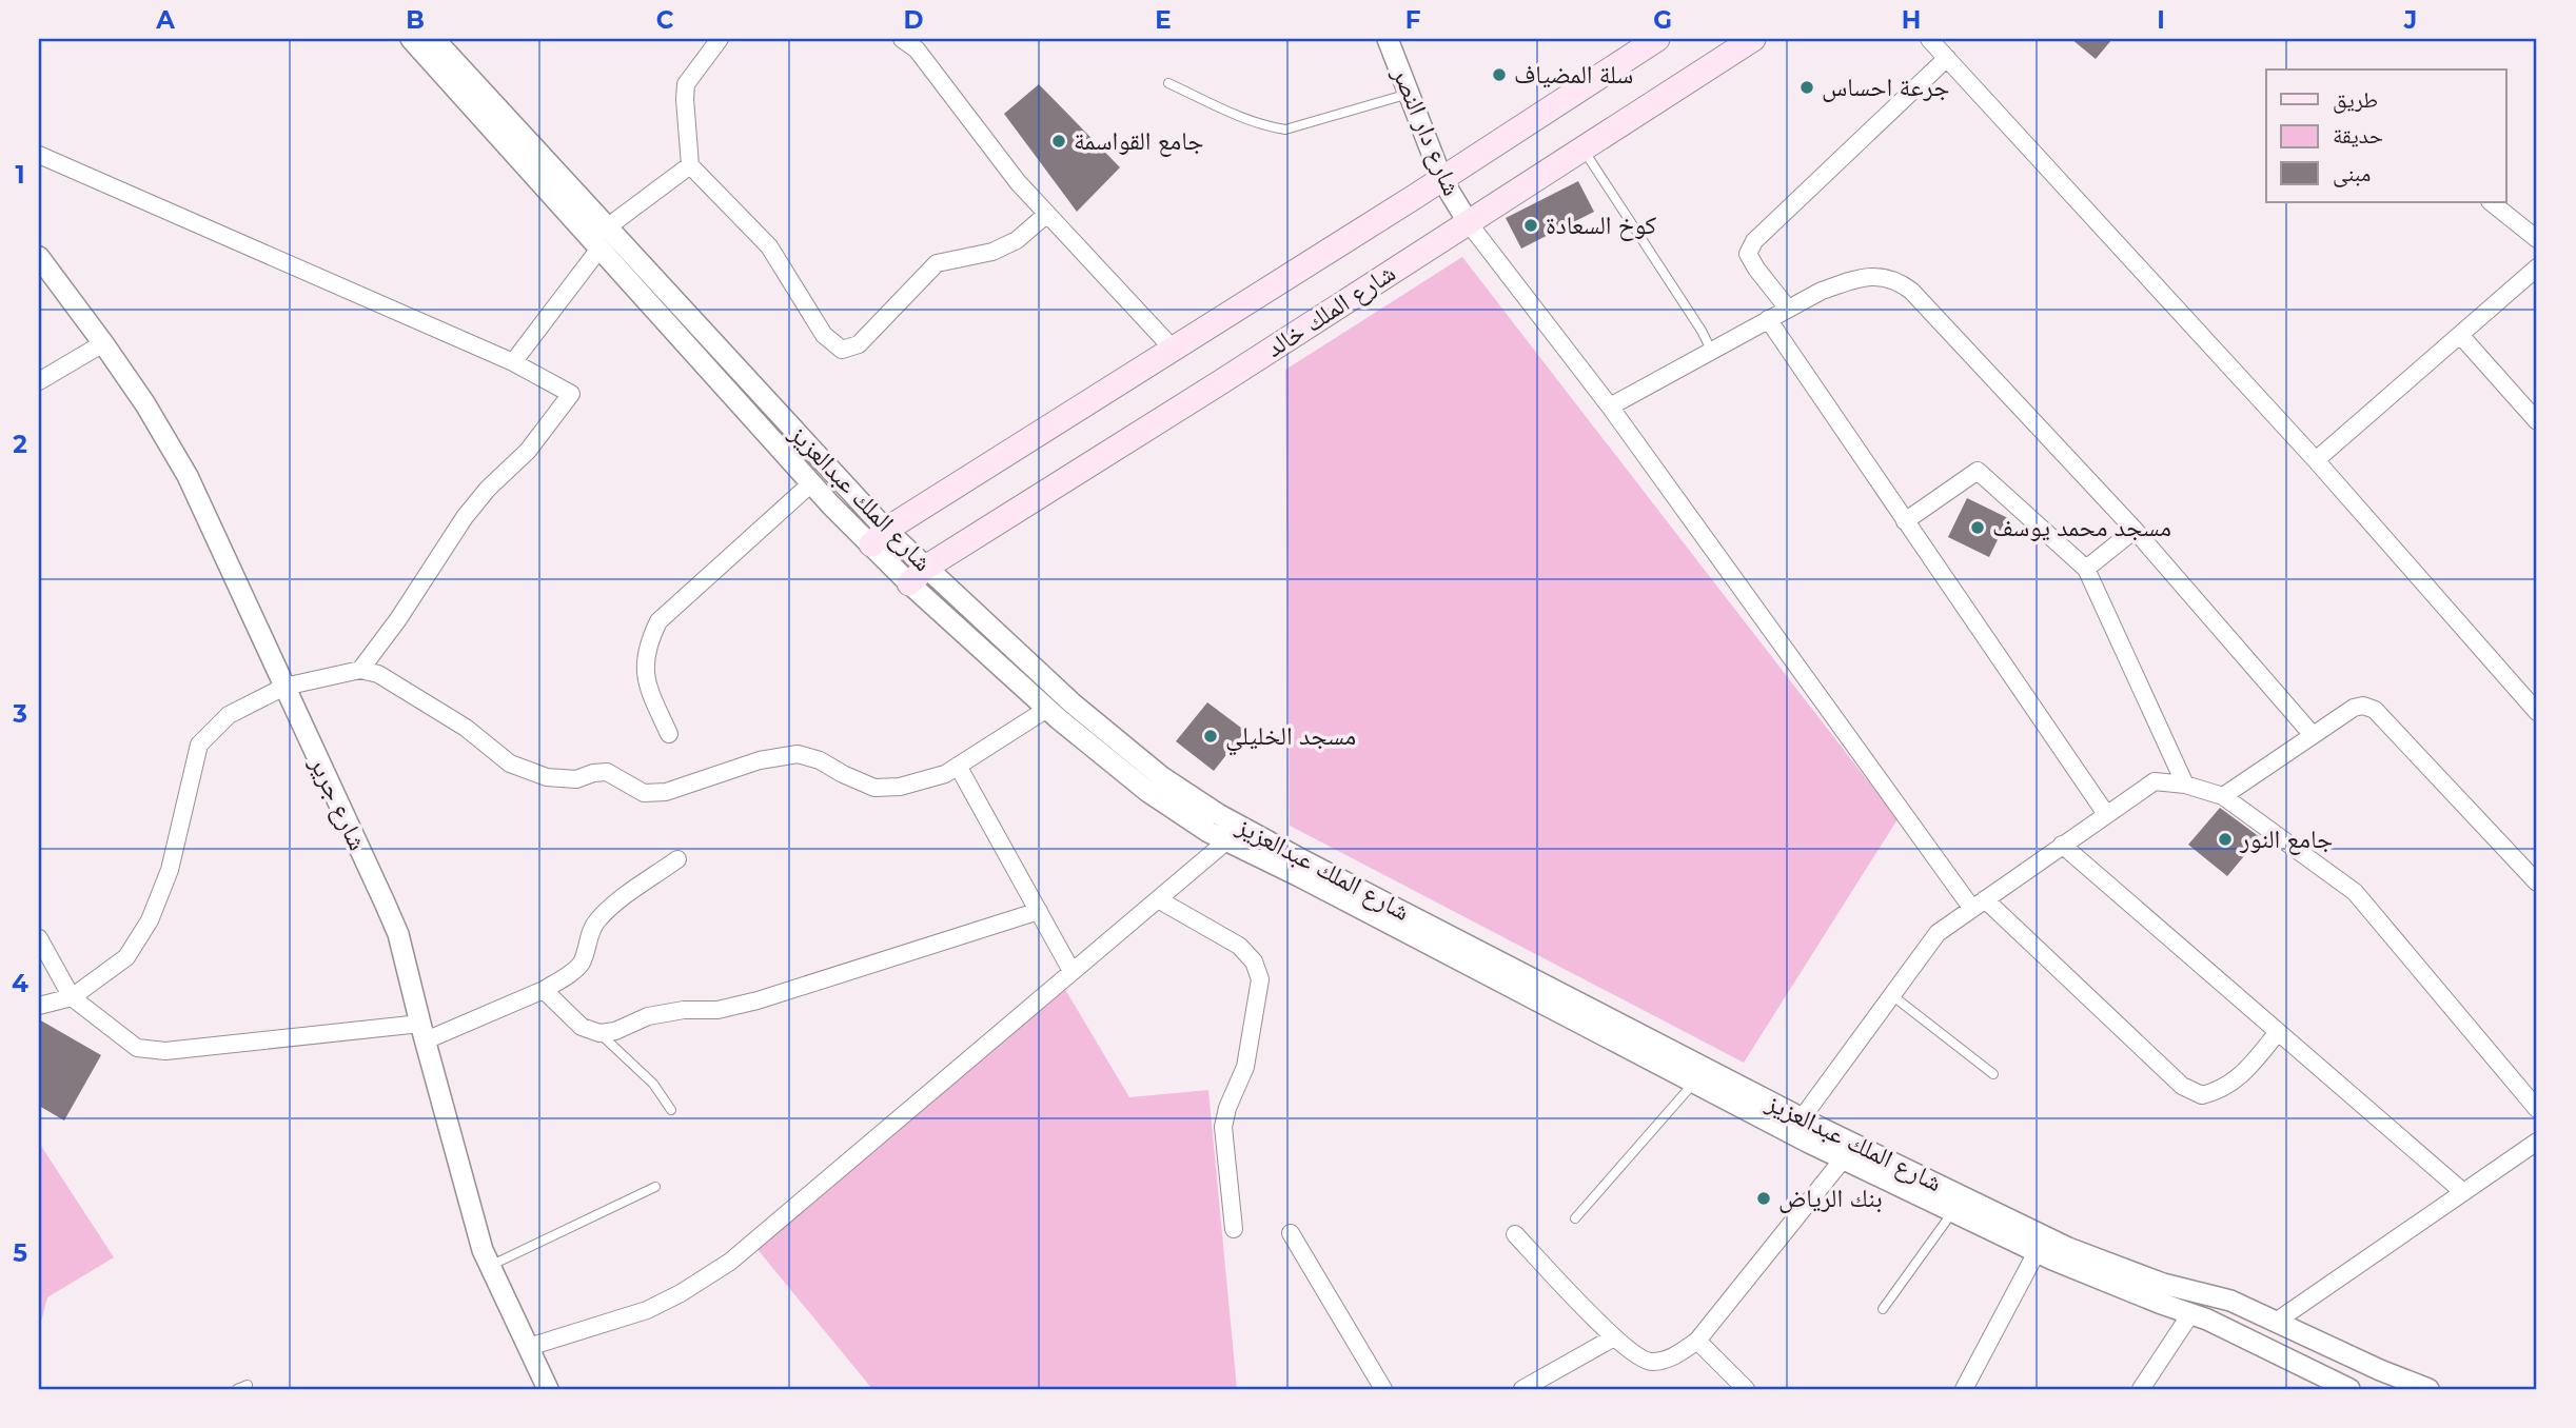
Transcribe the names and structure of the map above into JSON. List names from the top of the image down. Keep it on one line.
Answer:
{"streets":{"main road":["شارع الملك خالد"],"street":["شارع دار النصر","شارع الملك عبدالعزيز","شارع جرير"]},"crossings":[["شارع دار النصر","شارع الملك خالد"],["شارع الملك خالد","شارع الملك عبدالعزيز"]],"places":["سلة المضياف","جرعة احساس","جامع القواسمة","كوخ السعادة","مسجد محمد يوسف","مسجد الخليلي","جامع النور","بنك الرياض"],"legend":["طريق","حديقة","مبنى"],"grid":{"columns":["A","B","C","D","E","F","G","H","I","J"],"rows":["1","2","3","4","5"]}}
